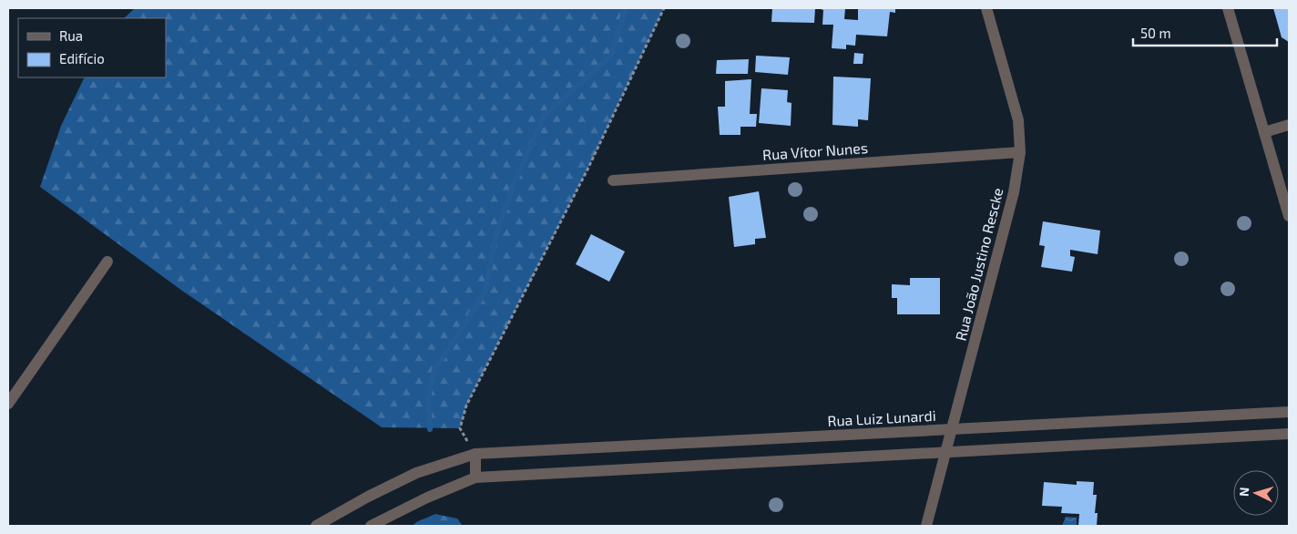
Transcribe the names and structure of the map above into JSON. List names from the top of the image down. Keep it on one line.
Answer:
{"streets":{"street":["Rua Vítor Nunes","Rua João Justino Rescke","Rua Luiz Lunardi"]},"crossings":[["Rua Vítor Nunes","Rua João Justino Rescke"],["Rua João Justino Rescke","Rua Luiz Lunardi"]],"legend":["Rua","Edifício"],"scale_bar":"50 m","north":"left"}
